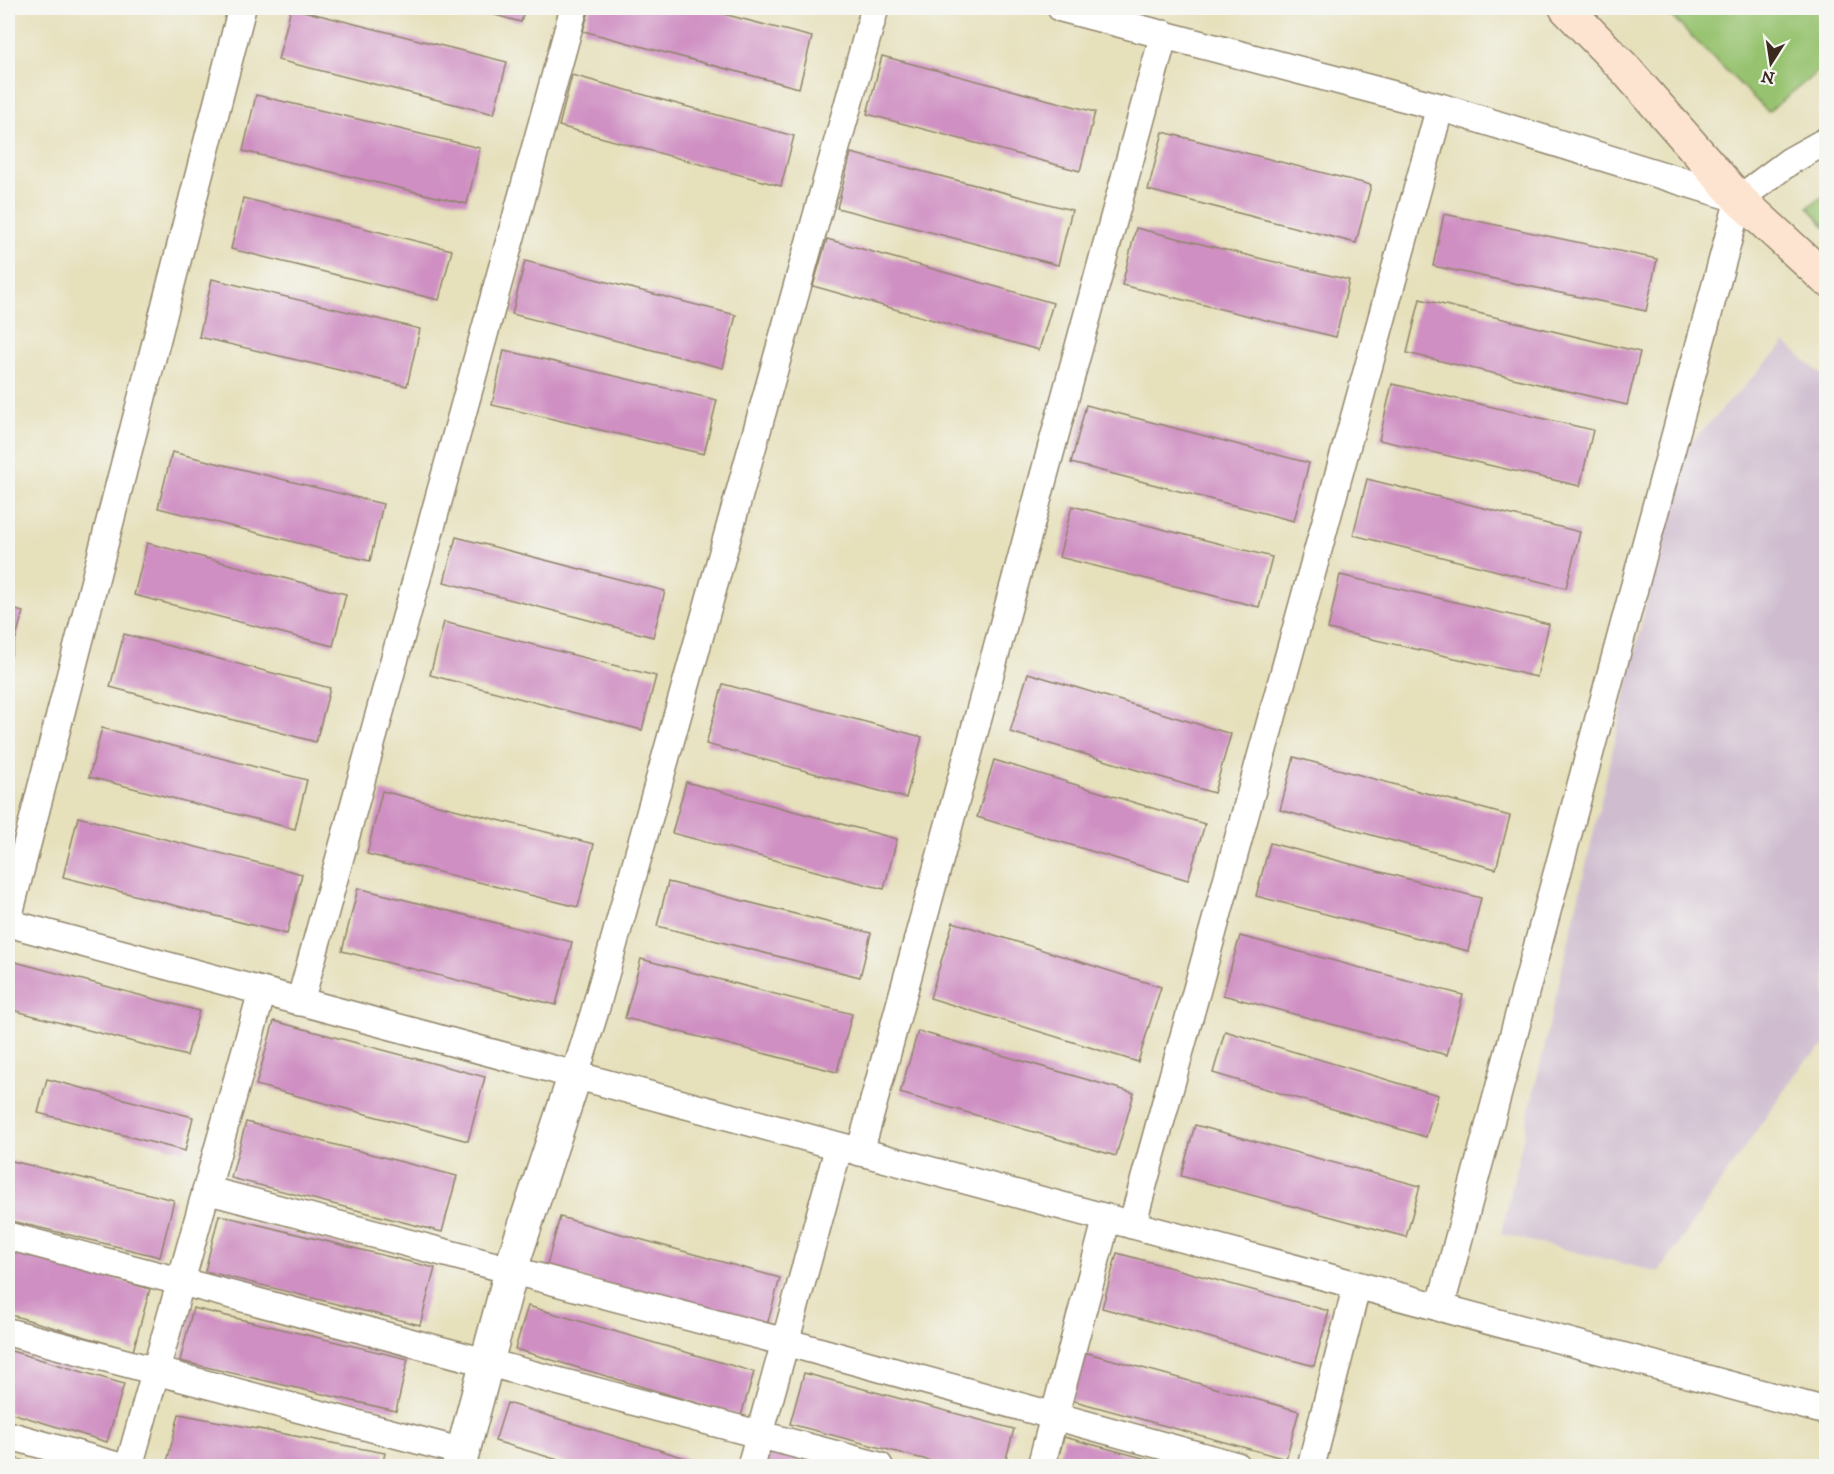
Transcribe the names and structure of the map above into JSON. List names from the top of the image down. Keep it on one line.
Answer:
{"north":"bottom"}
